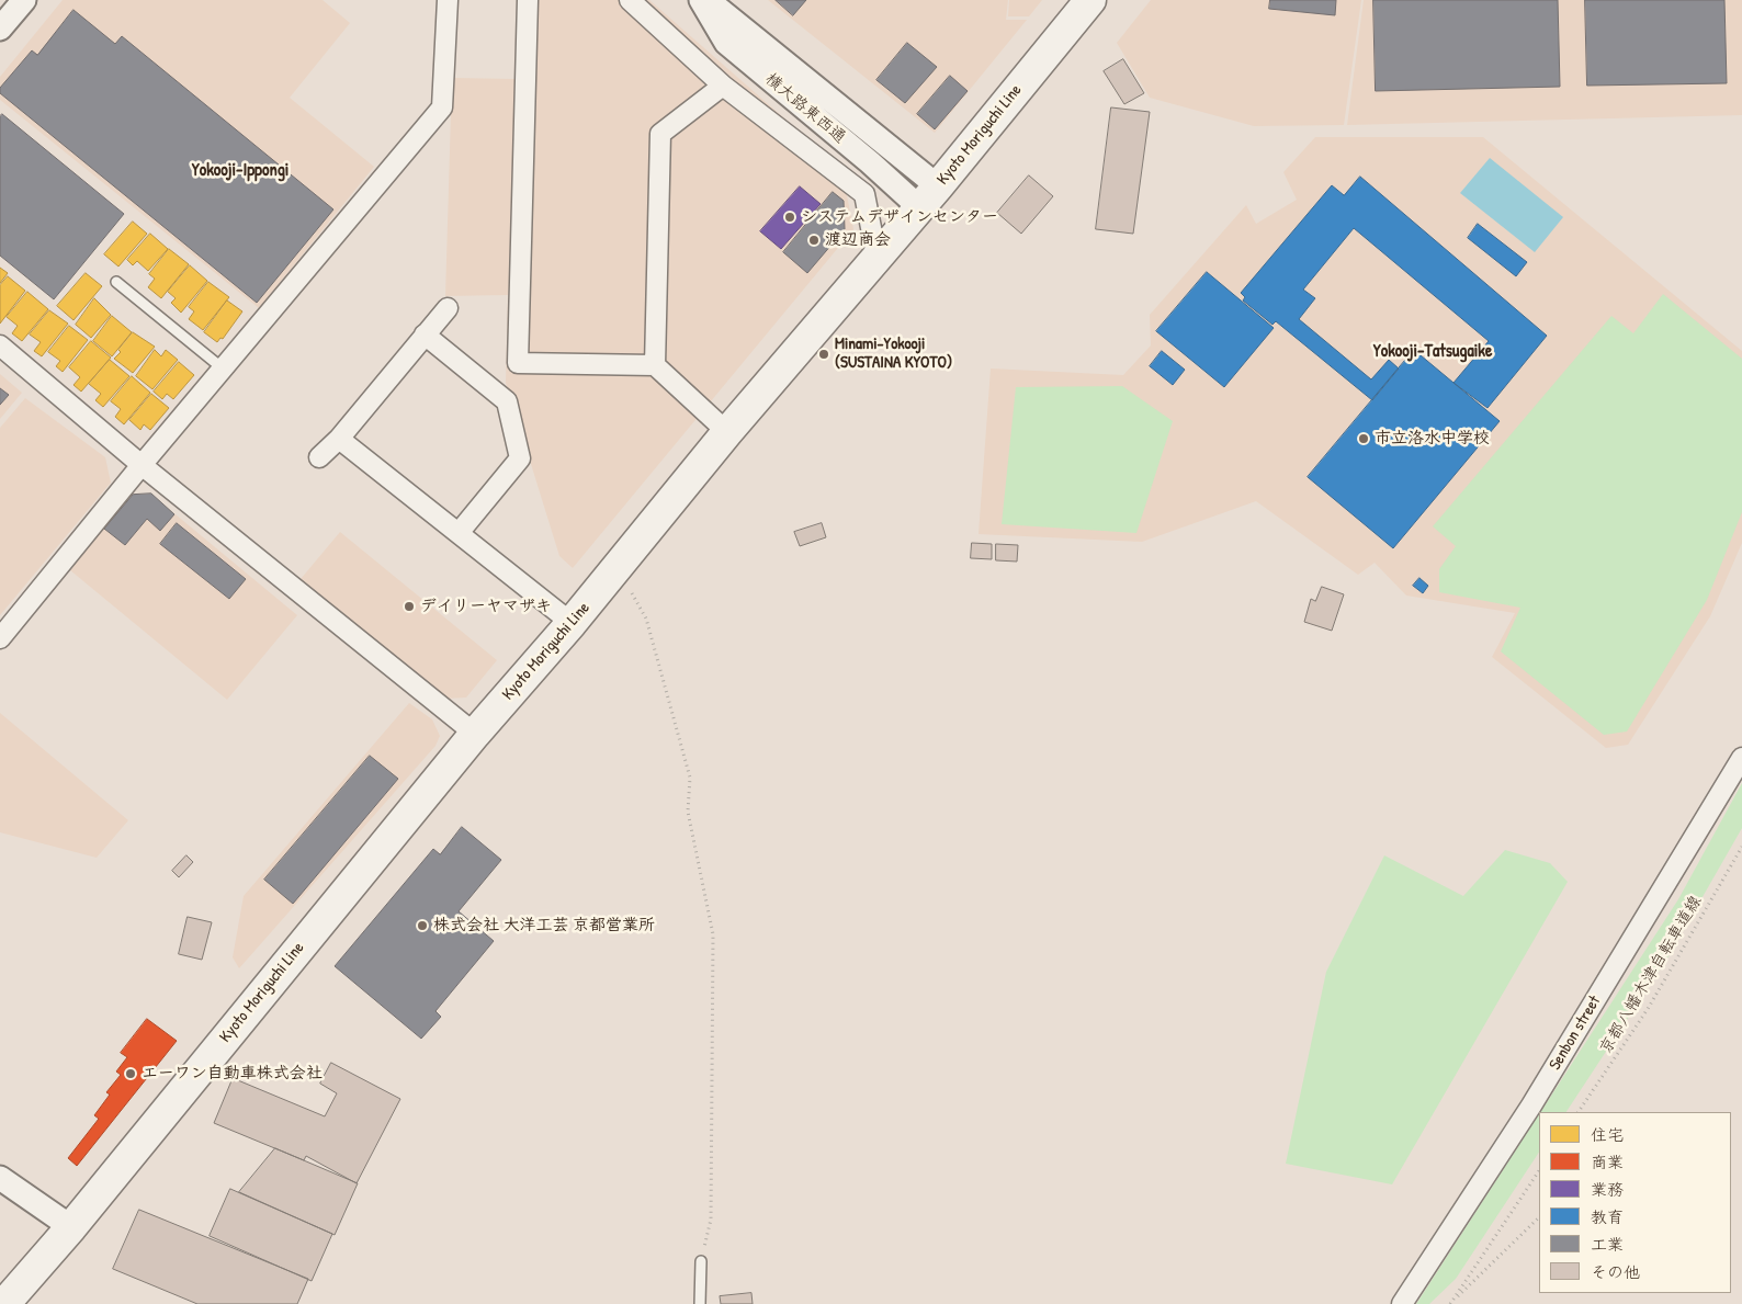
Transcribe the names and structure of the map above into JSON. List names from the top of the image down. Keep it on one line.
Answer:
{"streets":{"main road":["Kyoto Moriguchi Line"],"street":["横大路東西通","Senbon street"],"path":["京都八幡木津自転車道線"]},"crossings":[["横大路東西通","Kyoto Moriguchi Line"]],"districts":["Yokooji-Ippongi","Yokooji-Tatsugaike"],"places":["システムデザインセンター","渡辺商会","Minami-Yokooji (SUSTAINA KYOTO)","市立洛水中学校","デイリーヤマザキ","株式会社 大洋工芸 京都営業所","エーワン自動車株式会社"],"legend":["住宅","商業","業務","教育","工業","その他"]}
